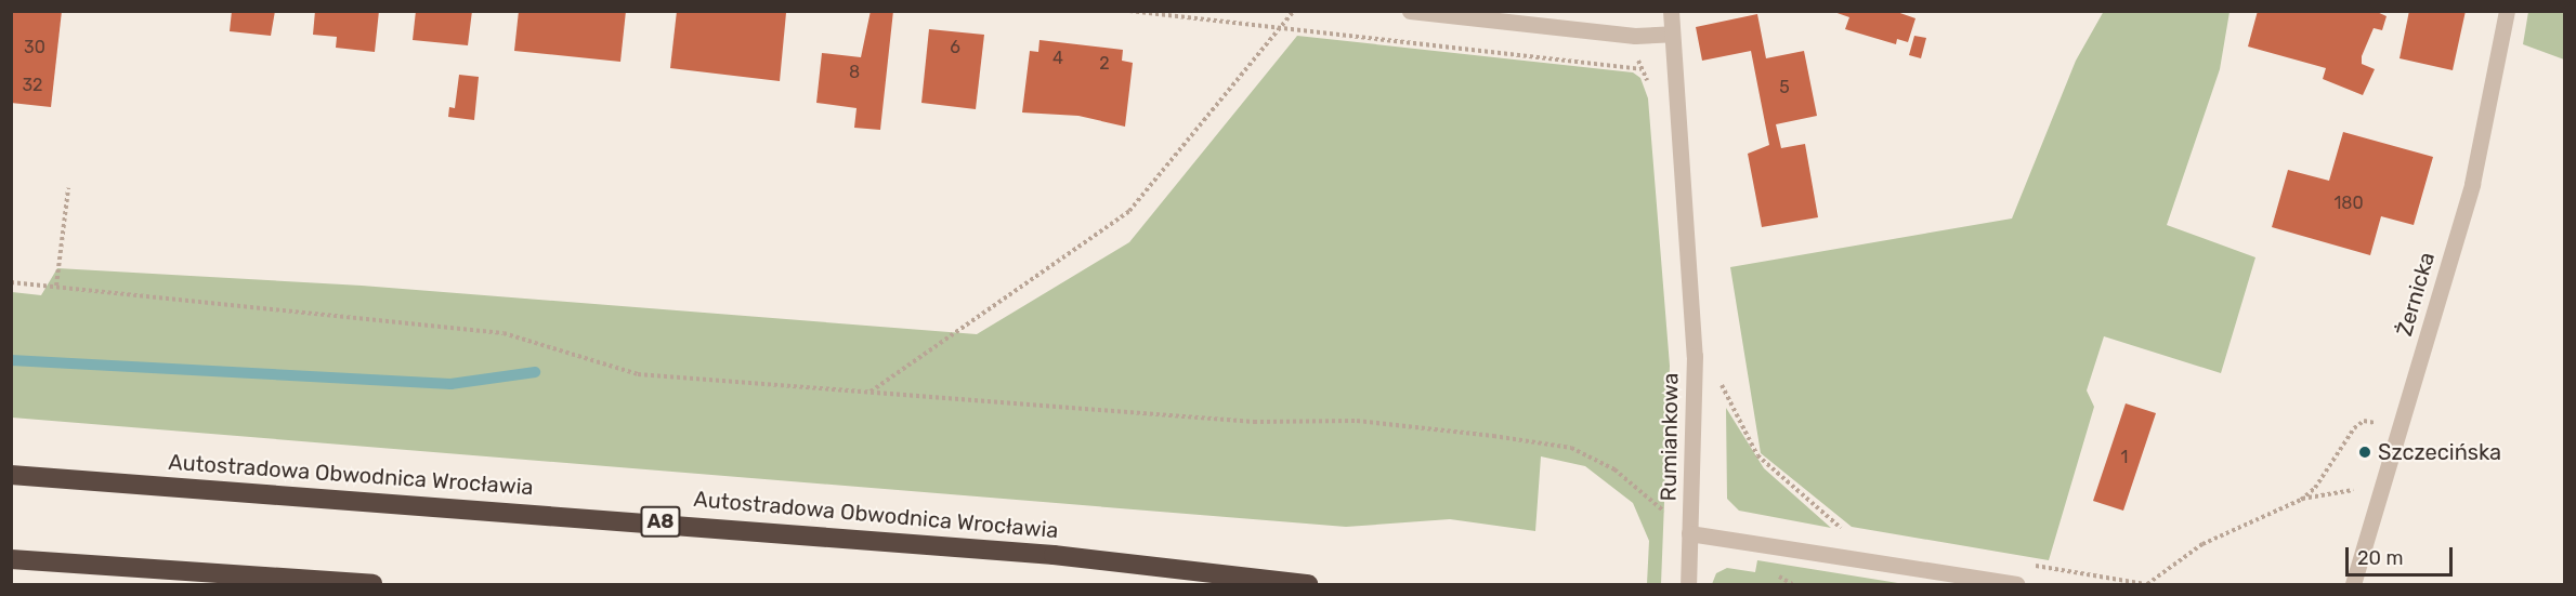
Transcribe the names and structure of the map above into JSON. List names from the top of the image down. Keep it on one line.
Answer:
{"streets":{"highway":["Autostradowa Obwodnica Wrocławia","A8"],"street":["Żernicka","Rumiankowa"]},"places":["Szczecińska"],"house_numbers":["30","6","4","2","8","32","5","180","1"],"scale_bar":"20 m"}
